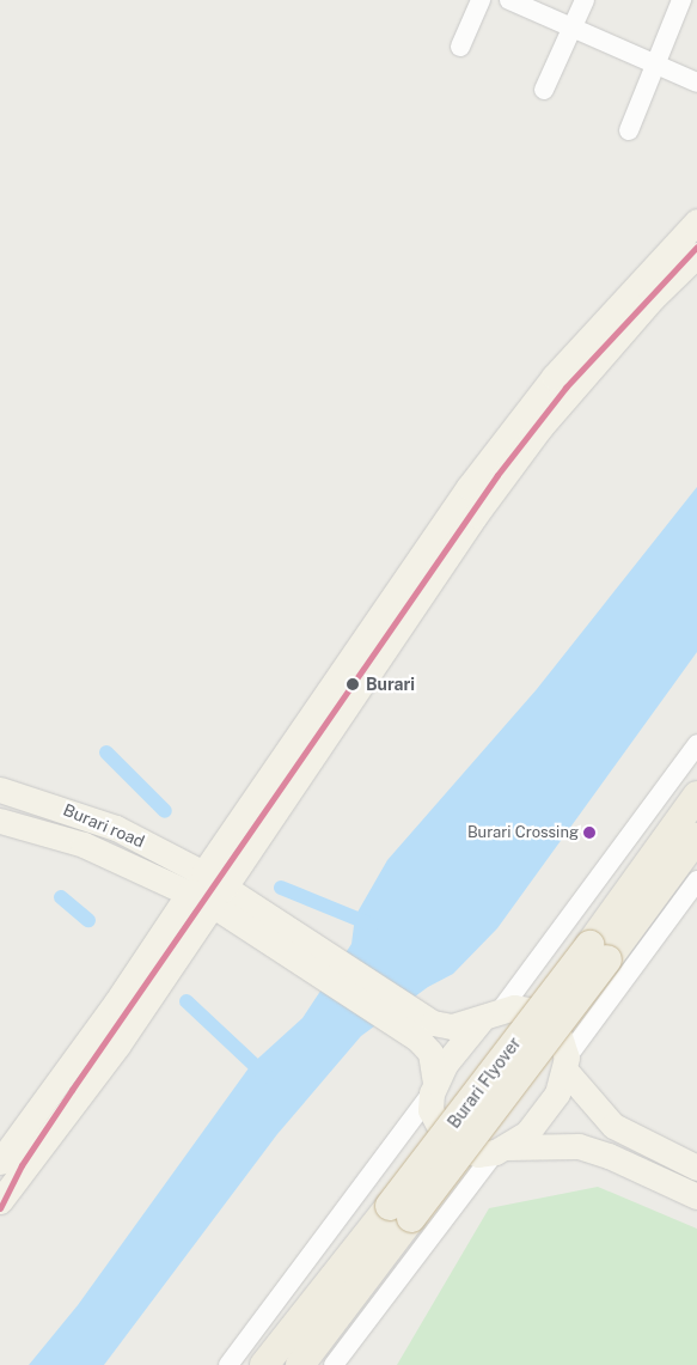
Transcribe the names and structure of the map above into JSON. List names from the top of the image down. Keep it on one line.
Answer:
{"streets":{"highway":["Burari Flyover"],"main road":["Burari road"]},"places":["Burari","Burari Crossing"]}
